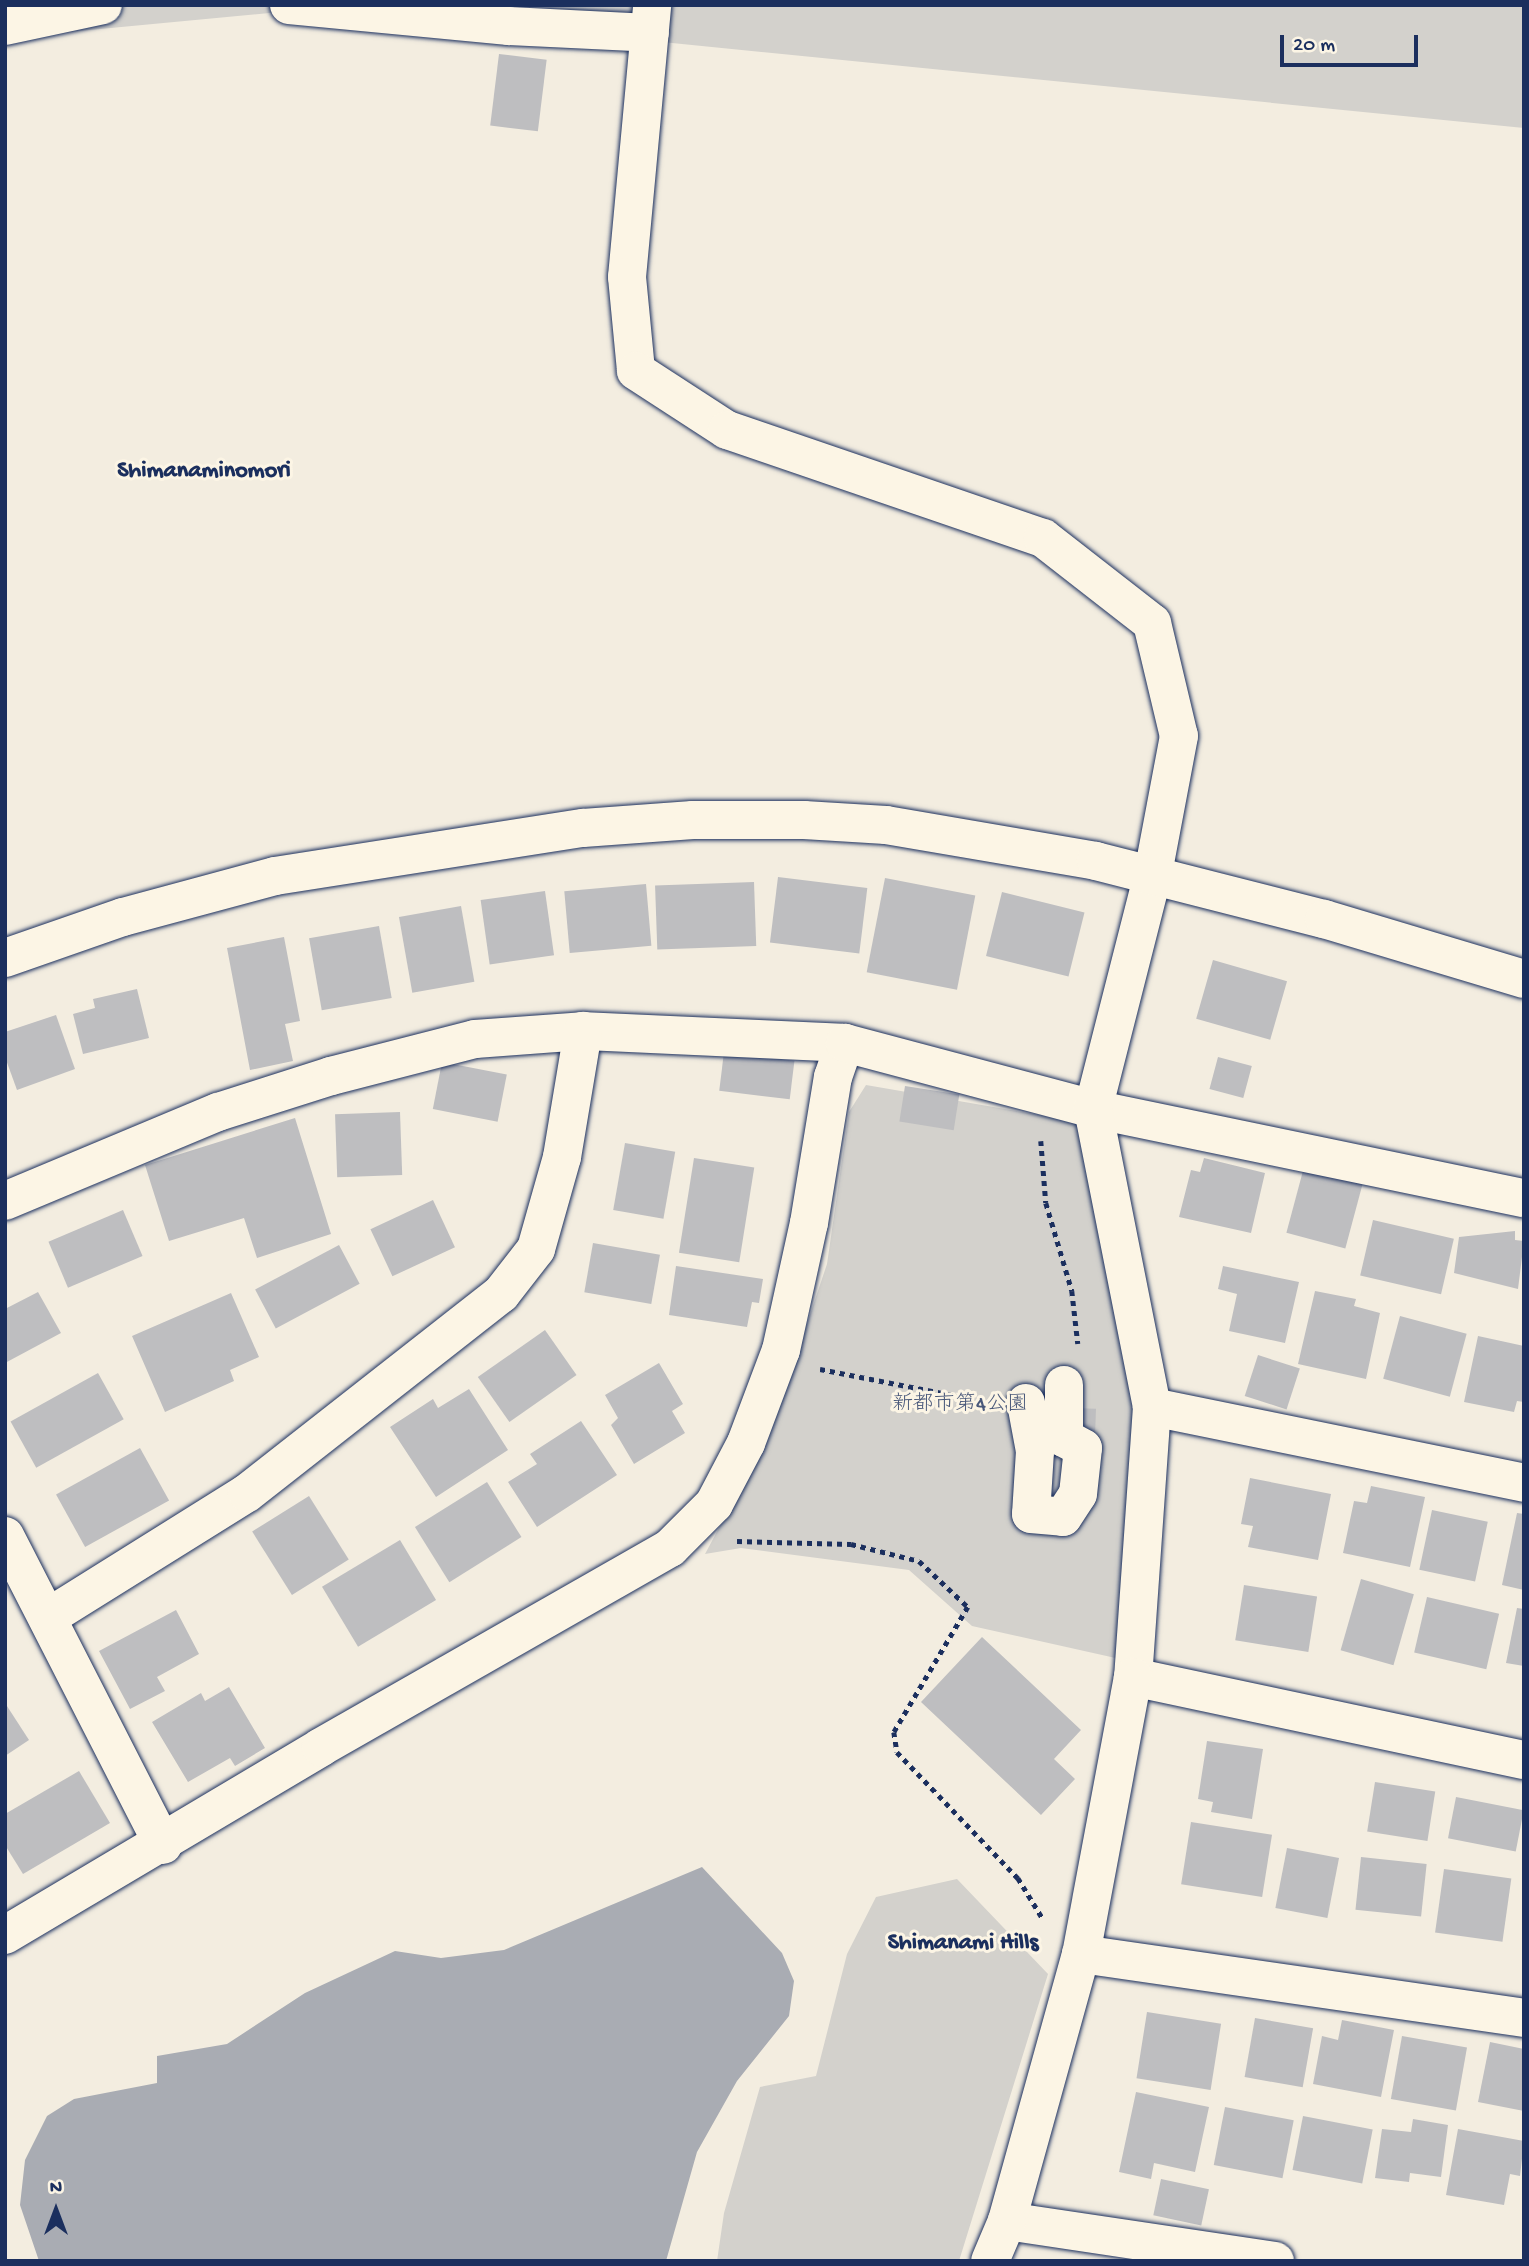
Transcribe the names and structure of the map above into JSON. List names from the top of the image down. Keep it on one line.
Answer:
{"districts":["Shimanaminomori","Shimanami Hills"],"parks":["新都市第4公園"],"scale_bar":"20 m","north":"top"}
